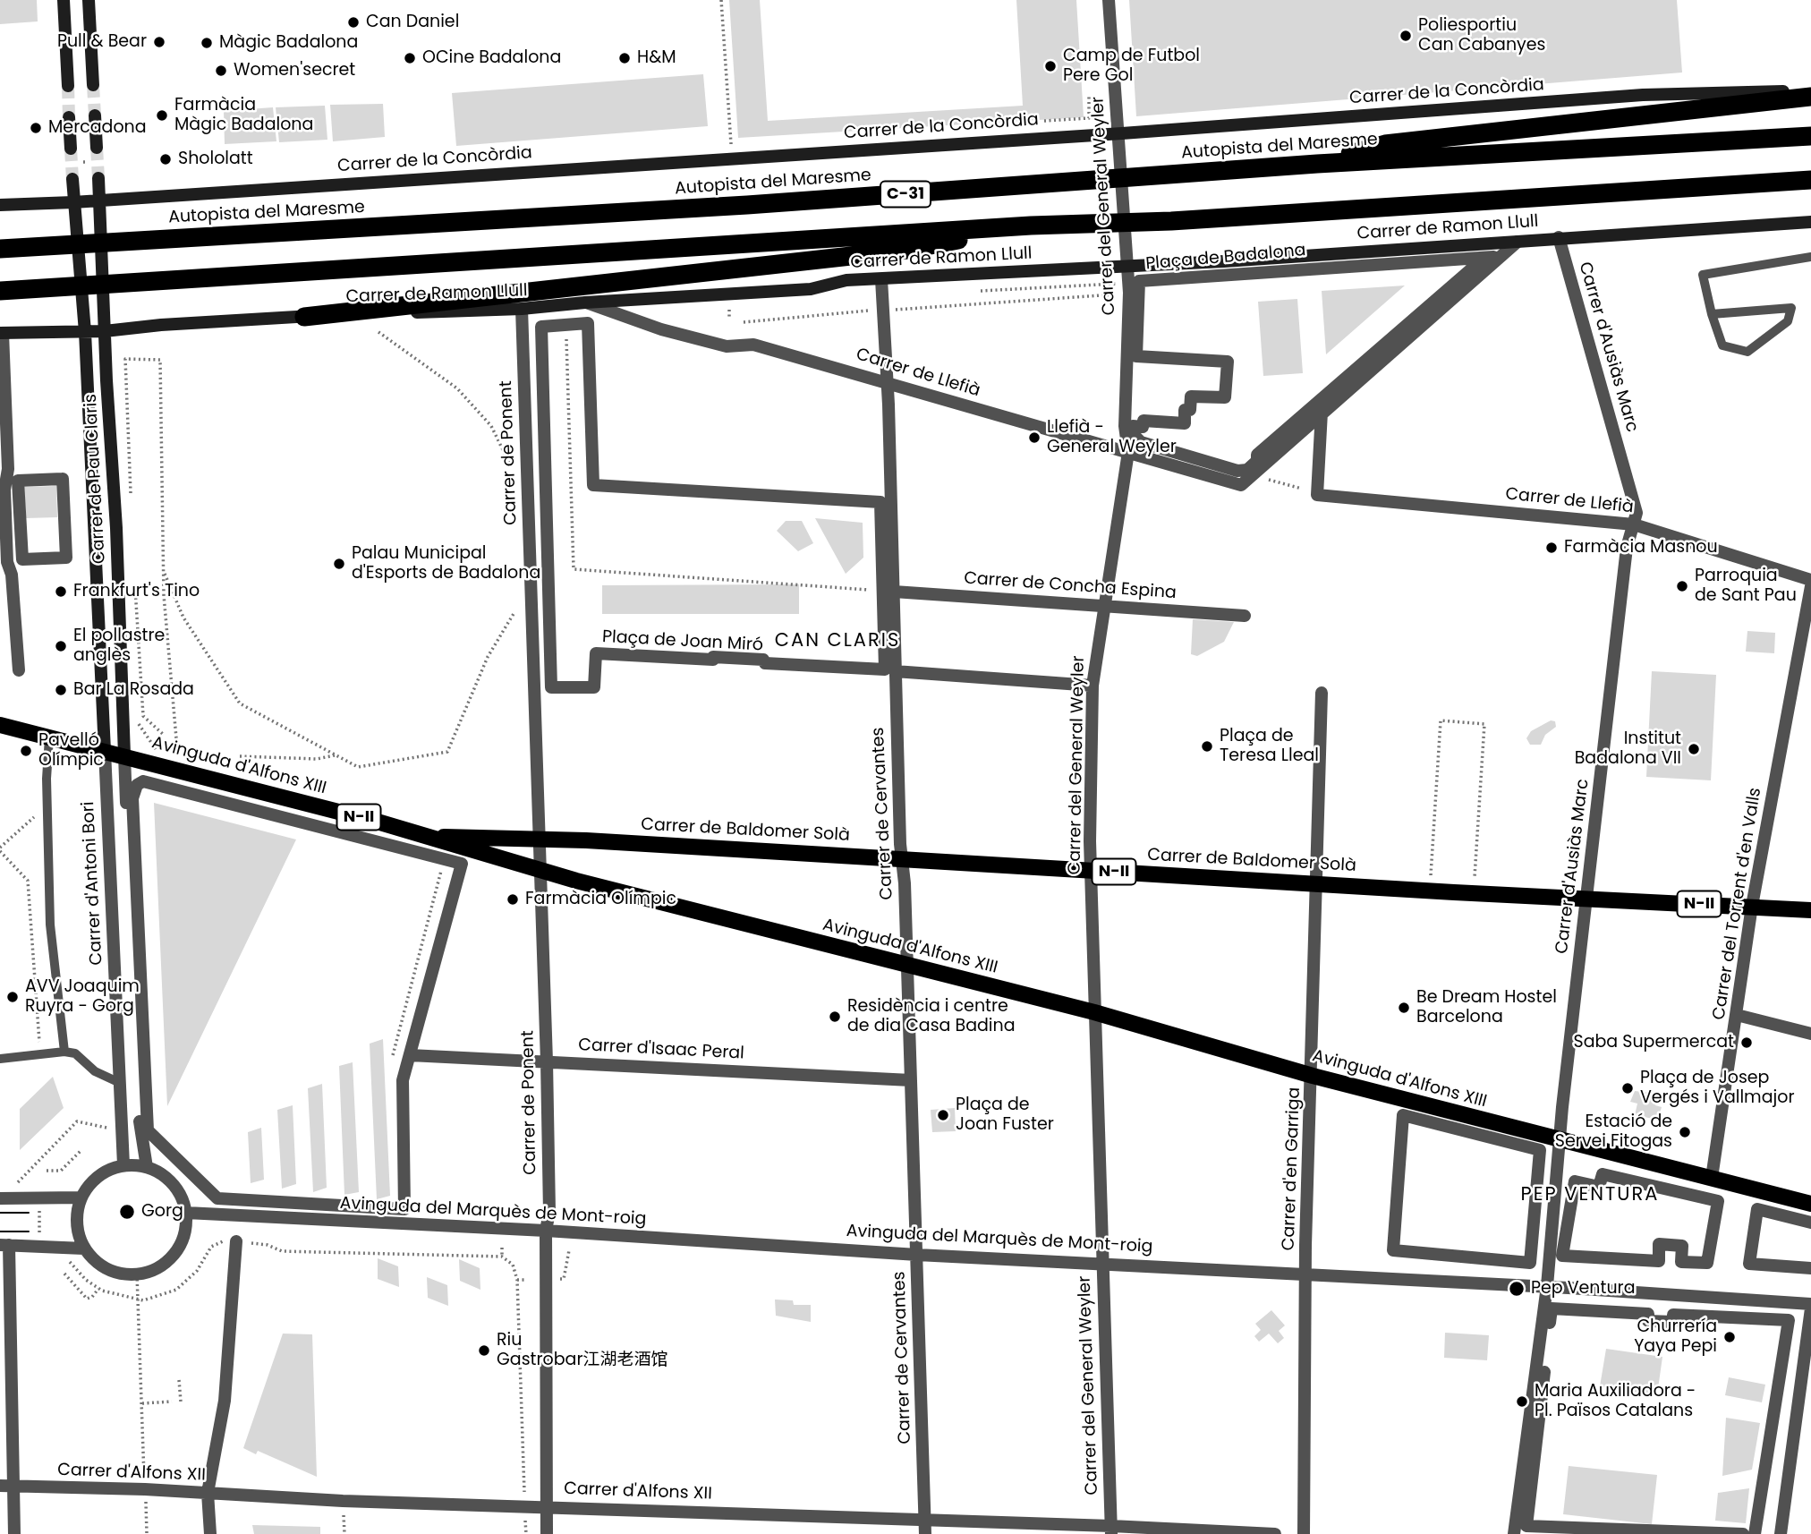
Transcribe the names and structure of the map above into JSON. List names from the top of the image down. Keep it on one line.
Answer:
{"streets":{"highway":["Autopista del Maresme","C-31"],"main road":["Avinguda d'Alfons XIII","N-II","Carrer de Baldomer Solà"],"street":["Carrer de la Concòrdia","Carrer del General Weyler","Carrer de Ramon Llull","Plaça de Badalona","Carrer d'Ausiàs Marc","Carrer de Llefià","Carrer de Ponent","Carrer de Pau Claris","Carrer de Concha Espina","Plaça de Joan Miró","Carrer de Cervantes","Carrer d'Antoni Bori","Carrer del Torrent d'en Valls","Carrer d'Isaac Peral","Carrer d'en Garriga","Avinguda del Marquès de Mont-roig","Carrer d'Alfons XII"]},"crossings":[["Carrer de la Concòrdia","Carrer de Pau Claris"],["Carrer del General Weyler","Carrer de Llefià"],["Carrer del General Weyler","Carrer de Concha Espina"],["Carrer del General Weyler","Avinguda d'Alfons XIII"],["Carrer del General Weyler","Carrer de Baldomer Solà"],["Carrer del General Weyler","Avinguda del Marquès de Mont-roig"],["Carrer del General Weyler","Carrer d'Alfons XII"],["Carrer de Ramon Llull","Carrer d'Ausiàs Marc"],["Carrer de Ramon Llull","Carrer de Llefià"],["Carrer de Ramon Llull","Carrer de Ponent"],["Carrer de Ramon Llull","Carrer de Pau Claris"],["Carrer de Ramon Llull","Carrer de Cervantes"],["Carrer d'Ausiàs Marc","Carrer de Llefià"],["Carrer d'Ausiàs Marc","Avinguda d'Alfons XIII"],["Carrer d'Ausiàs Marc","Carrer de Baldomer Solà"],["Carrer d'Ausiàs Marc","Avinguda del Marquès de Mont-roig"],["Carrer de Llefià","Carrer de Cervantes"],["Carrer de Ponent","Avinguda d'Alfons XIII"],["Carrer de Ponent","Carrer de Baldomer Solà"],["Carrer de Ponent","Carrer d'Isaac Peral"],["Carrer de Ponent","Avinguda del Marquès de Mont-roig"],["Carrer de Ponent","Carrer d'Alfons XII"],["Carrer de Pau Claris","Avinguda d'Alfons XIII"],["Carrer de Pau Claris","Carrer d'Antoni Bori"],["Carrer de Concha Espina","Plaça de Joan Miró"],["Carrer de Concha Espina","Carrer de Cervantes"],["Plaça de Joan Miró","Carrer de Cervantes"],["Avinguda d'Alfons XIII","Carrer de Cervantes"],["Avinguda d'Alfons XIII","Carrer de Baldomer Solà"],["Avinguda d'Alfons XIII","Carrer d'Antoni Bori"],["Avinguda d'Alfons XIII","Carrer del Torrent d'en Valls"],["Avinguda d'Alfons XIII","Carrer d'en Garriga"],["Carrer de Cervantes","Carrer de Baldomer Solà"],["Carrer de Cervantes","Carrer d'Isaac Peral"],["Carrer de Cervantes","Avinguda del Marquès de Mont-roig"],["Carrer de Cervantes","Carrer d'Alfons XII"],["Carrer de Baldomer Solà","Carrer del Torrent d'en Valls"],["Carrer de Baldomer Solà","Carrer d'en Garriga"],["Carrer d'Antoni Bori","Avinguda del Marquès de Mont-roig"],["Carrer d'en Garriga","Avinguda del Marquès de Mont-roig"]],"districts":["CAN CLARIS","PEP VENTURA"],"places":["Can Daniel","Poliesportiu Can Cabanyes","Pull & Bear","Màgic Badalona","OCine Badalona","H&M","Camp de Futbol Pere Gol","Women'secret","Farmàcia Màgic Badalona","Mercadona","Shololatt","Llefià - General Weyler","Farmàcia Masnou","Palau Municipal d'Esports de Badalona","Parroquia de Sant Pau","Frankfurt's Tino","El pollastre anglès","Bar La Rosada","Plaça de Teresa Lleal","Institut Badalona VII","Pavelló Olímpic","Farmàcia Olímpic","AVV Joaquim Ruyra - Gorg","Be Dream Hostel Barcelona","Residència i centre de dia Casa Badina","Saba Supermercat","Plaça de Josep Vergés i Vallmajor","Plaça de Joan Fuster","Estació de Servei Fitogas","Gorg","Pep Ventura","Churrería Yaya Pepi","Riu Gastrobar江湖老酒馆","Maria Auxiliadora - Pl. Països Catalans"]}
